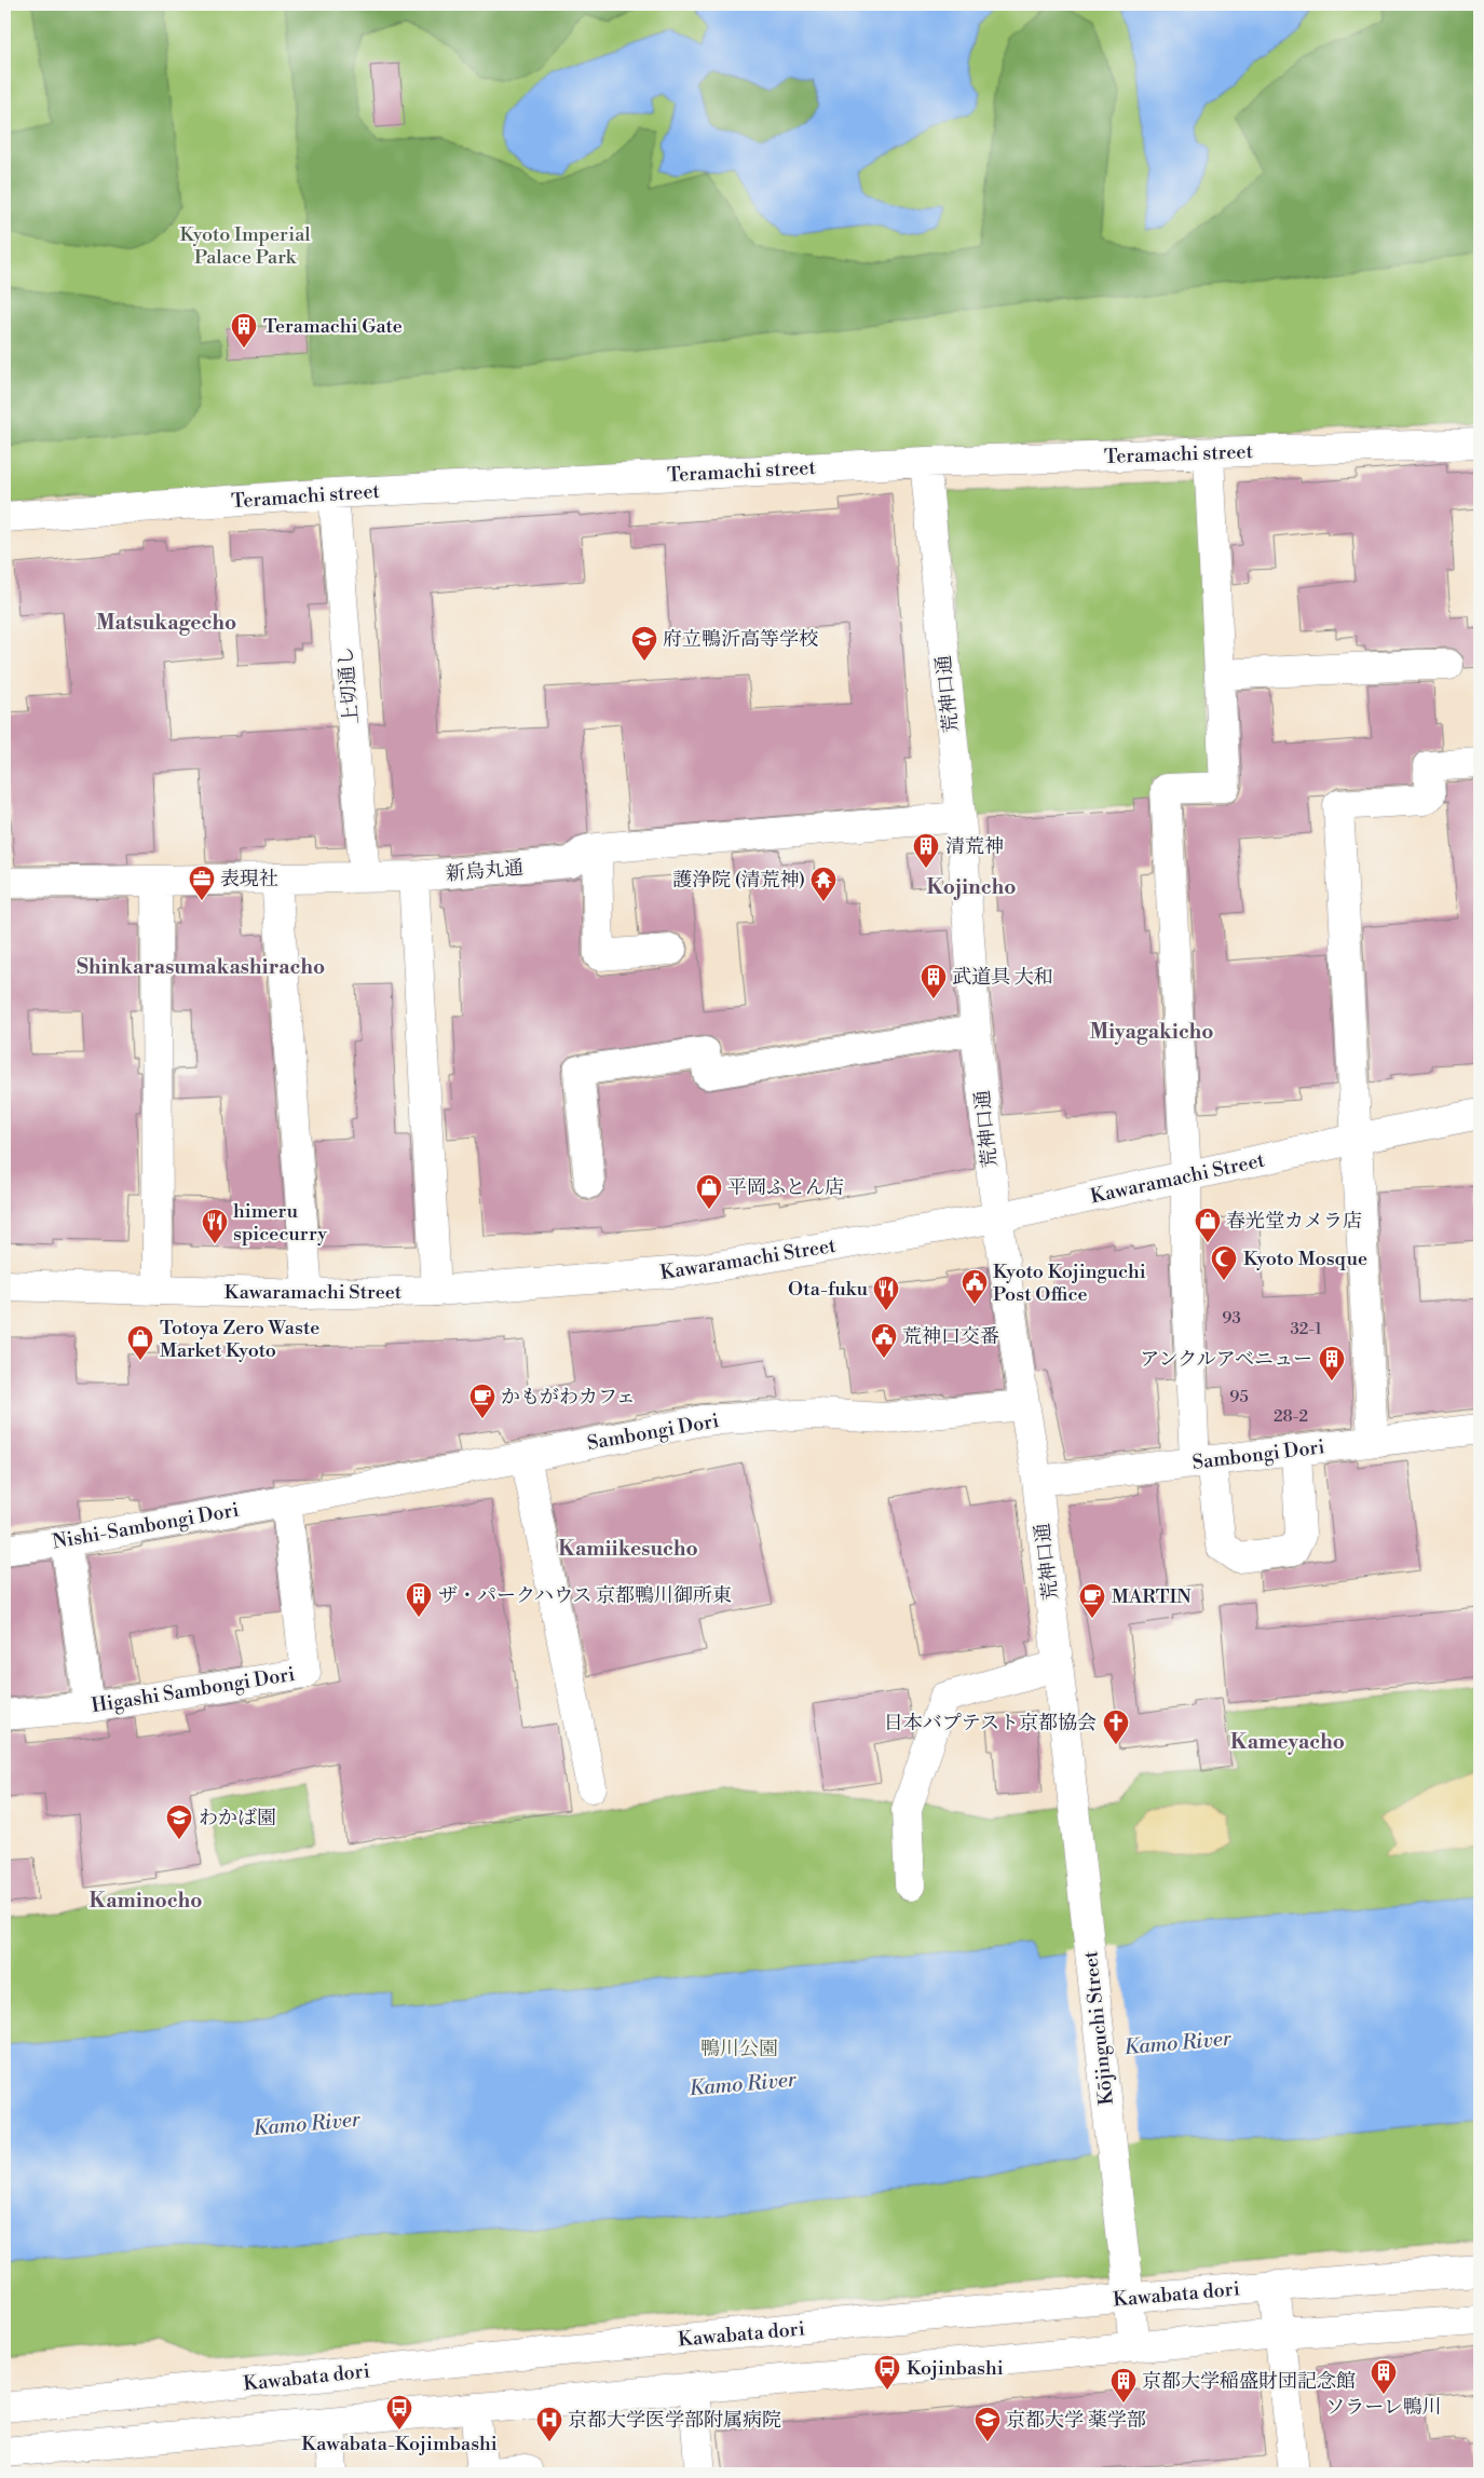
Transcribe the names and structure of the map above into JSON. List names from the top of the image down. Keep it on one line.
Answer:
{"streets":{"street":["Teramachi street","上切通し","荒神口通","新烏丸通","Kawaramachi Street","Sambongi Dori","Nishi-Sambongi Dori","Higashi Sambongi Dori","Kōjinguchi Street","Kawabata dori"]},"crossings":[["Teramachi street","上切通し"],["Teramachi street","荒神口通"],["上切通し","新烏丸通"],["荒神口通","新烏丸通"],["荒神口通","Kawaramachi Street"],["荒神口通","Sambongi Dori"],["荒神口通","Kōjinguchi Street"],["Sambongi Dori","Nishi-Sambongi Dori"],["Sambongi Dori","Higashi Sambongi Dori"],["Nishi-Sambongi Dori","Higashi Sambongi Dori"],["Kōjinguchi Street","Kawabata dori"]],"districts":["Matsukagecho","Kojincho","Shinkarasumakashiracho","Miyagakicho","Kamiikesucho","Kameyacho","Kaminocho"],"water":["Kamo River"],"parks":["Kyoto Imperial Palace Park","鴨川公園"],"places":{"building":["Teramachi Gate","清荒神","武道具 大和","アンクルアベニュー","ザ・パークハウス 京都鴨川御所東","ソラーレ鴨川","京都大学稲盛財団記念館"],"school or university":["府立鴨沂高等学校","わかば園","京都大学 薬学部"],"office":["表現社"],"temple":["護浄院 (清荒神)"],"shop":["平岡ふとん店","春光堂カメラ店","Totoya Zero Waste Market Kyoto"],"restaurant":["himeru spicecurry","Ota-fuku"],"mosque":["Kyoto Mosque"],"public building":["Kyoto Kojinguchi Post Office","荒神口交番"],"cafe":["かもがわカフェ","MARTIN"],"church":["日本バプテスト京都協会"],"bus stop":["Kojinbashi","Kawabata-Kojimbashi"],"hospital":["京都大学医学部附属病院"]},"house_numbers":["93","32-1","95","28-2"]}
